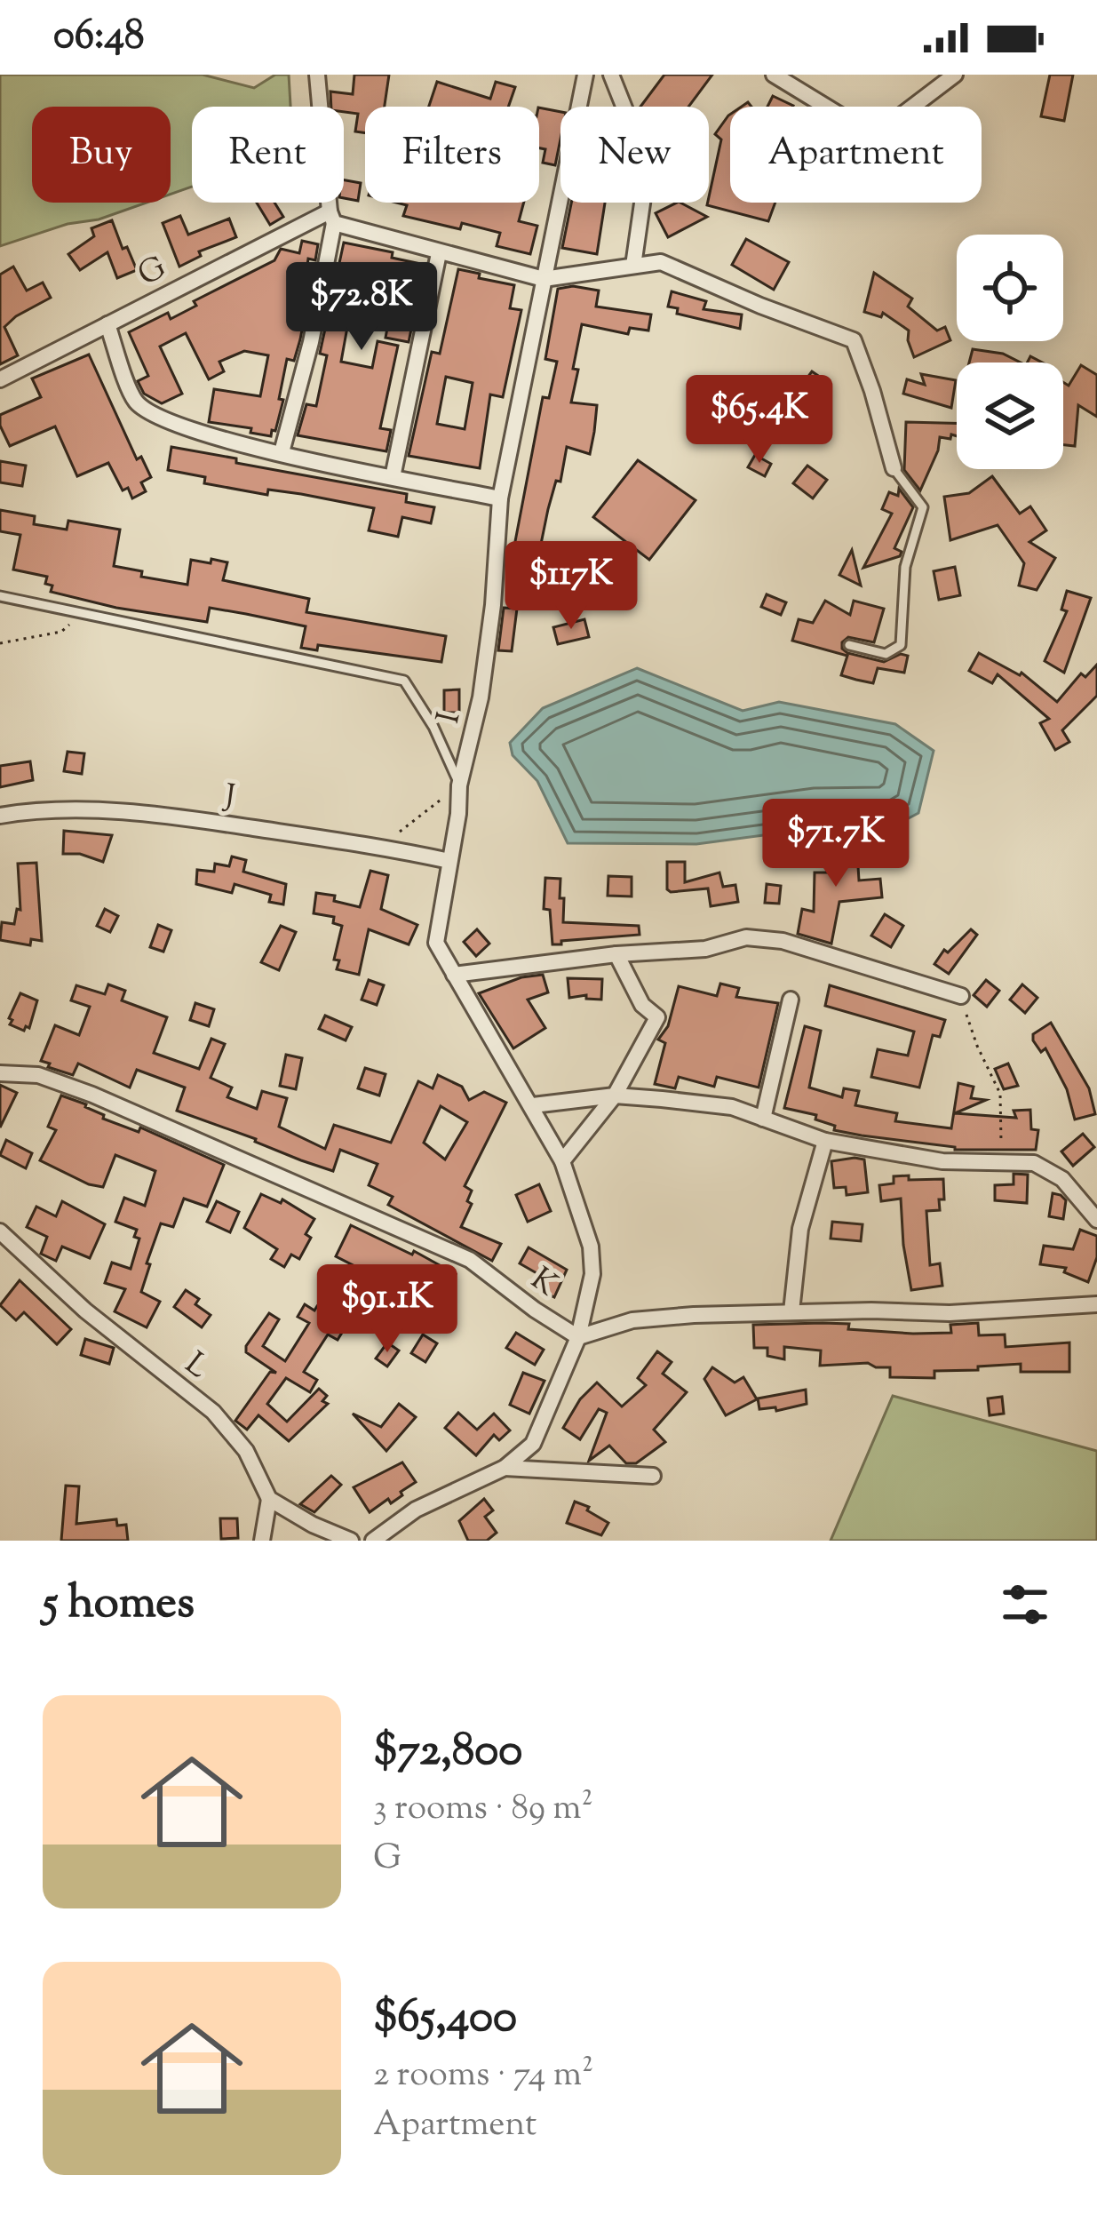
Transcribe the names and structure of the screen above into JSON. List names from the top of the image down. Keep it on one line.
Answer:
{"streets":{"street":["G","I","J","K","L"]},"crossings":[["I","J"],["I","K"]],"page":{"status":"06:48","chip":["Buy","Rent","Filters","New","Apartment"],"price":["$72.8K","$65.4K","$117K","$71.7K","$91.1K"],"heading":"5 homes","list":[{"name":"$72,800","note":"3 rooms · 89 m² · G"},{"name":"$65,400","note":"2 rooms · 74 m² · Apartment"}]}}
